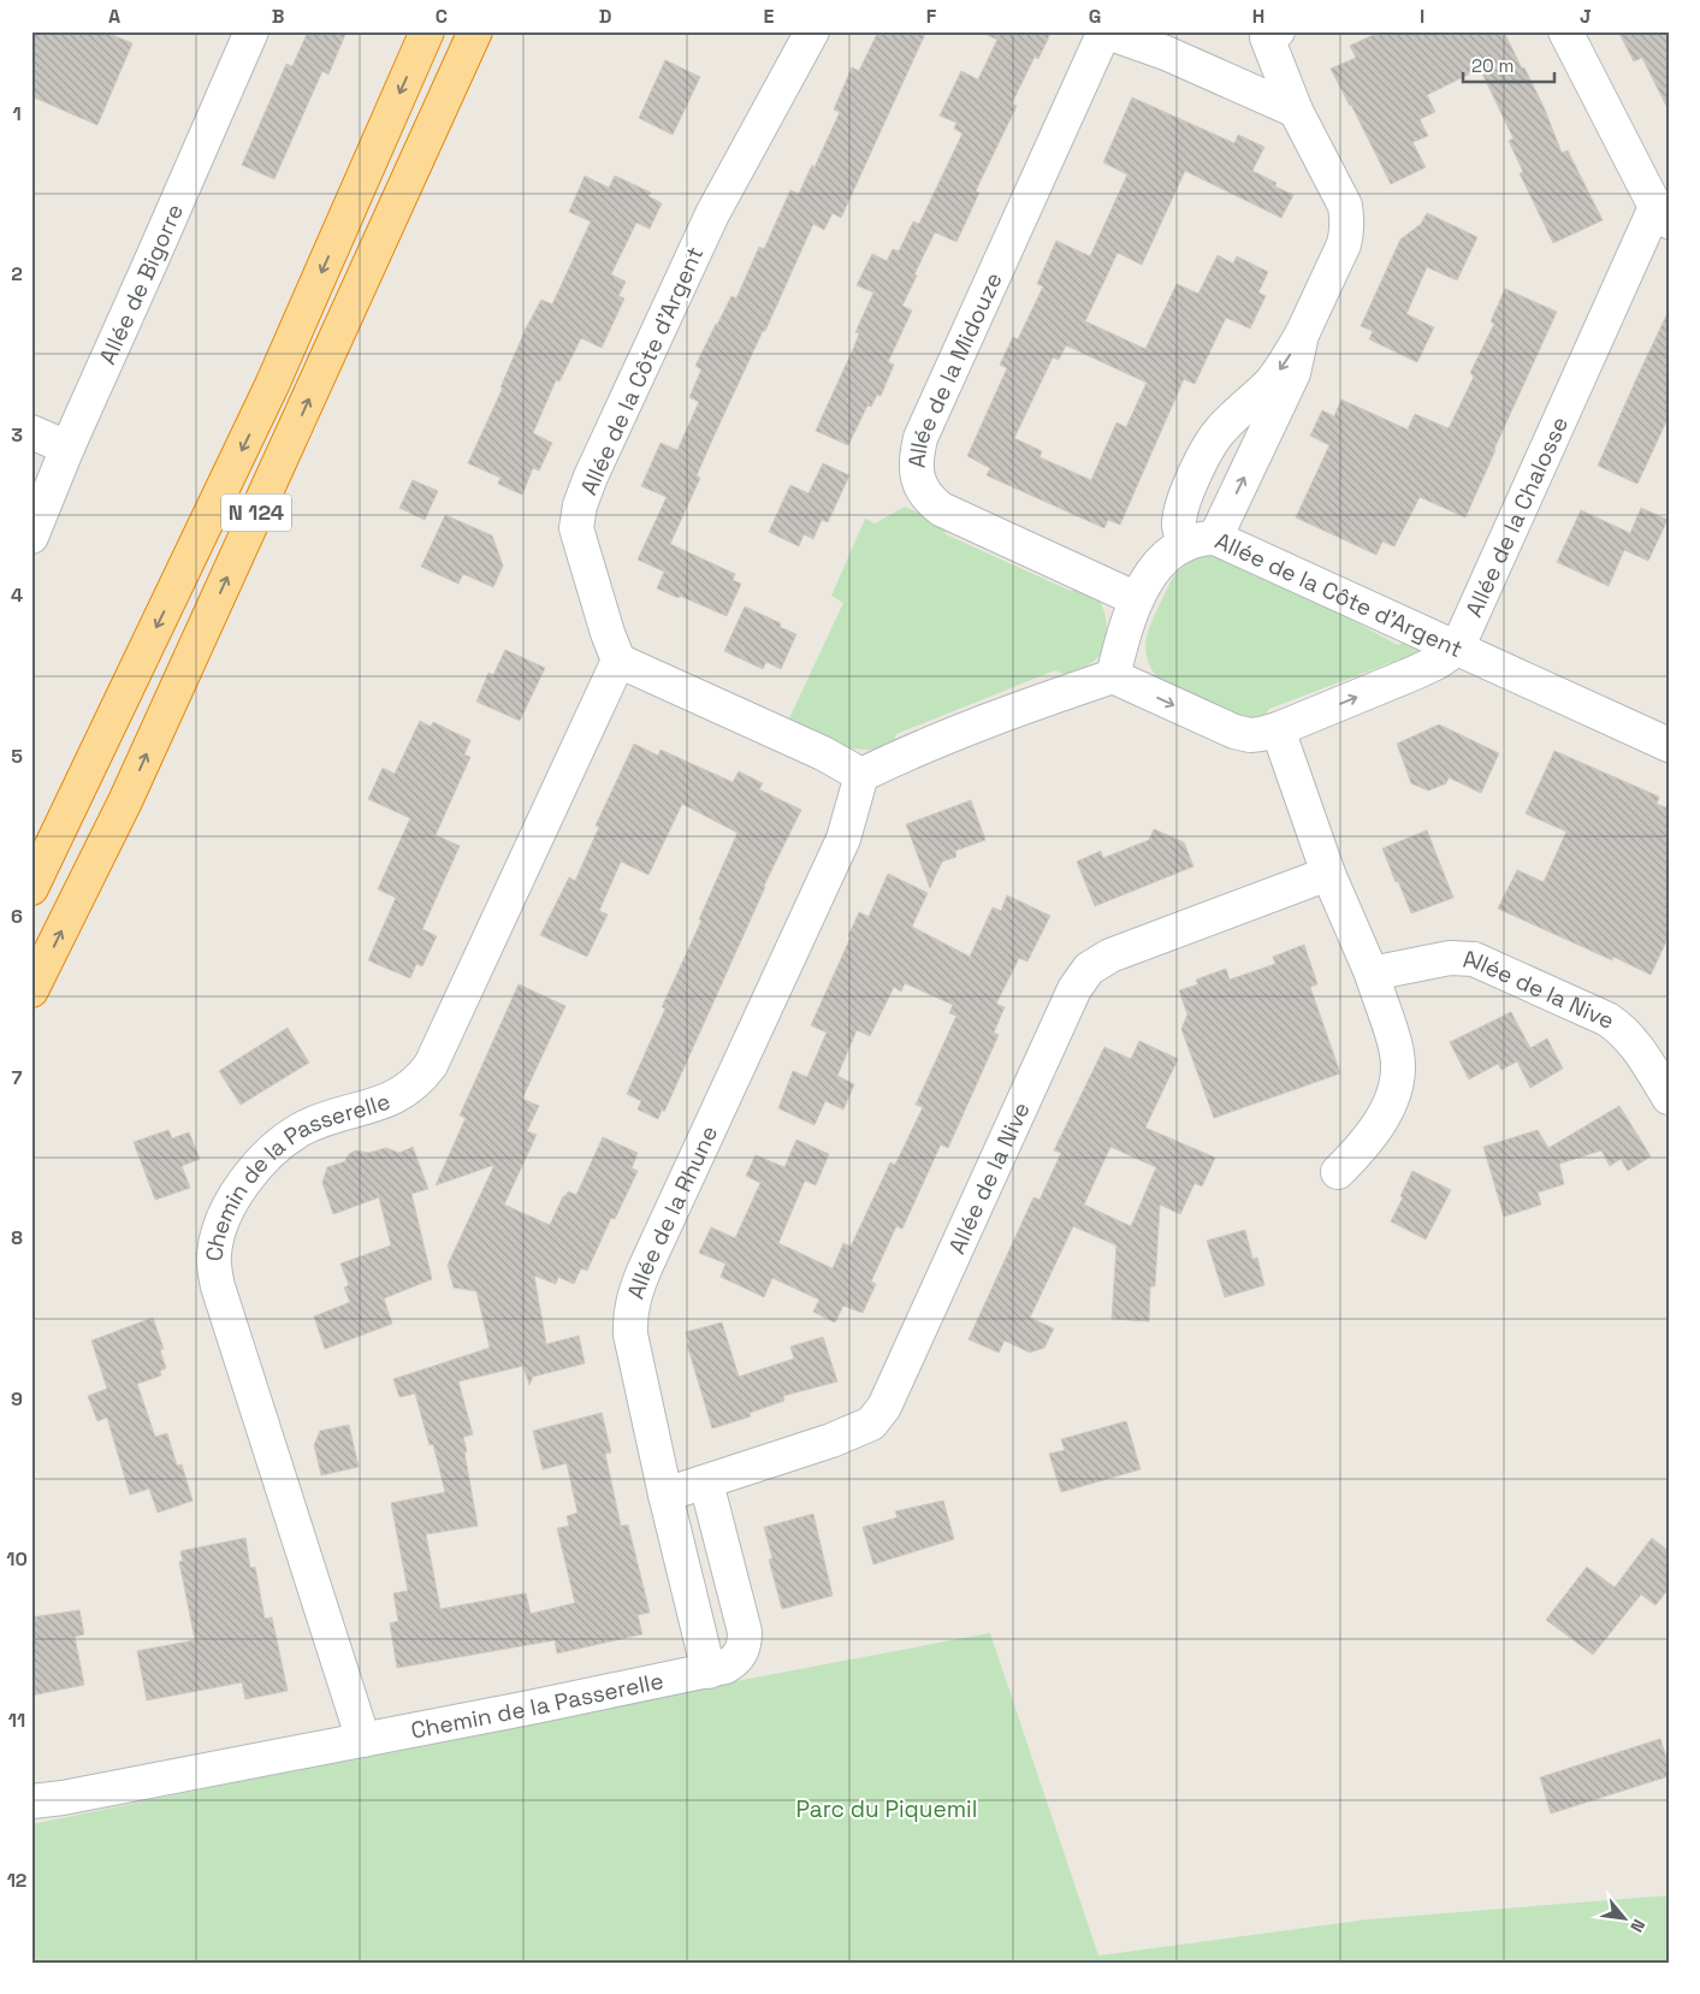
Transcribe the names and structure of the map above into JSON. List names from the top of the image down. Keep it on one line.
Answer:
{"streets":{"highway":["N 124"],"street":["Allée de Bigorre","Allée de la Côte d'Argent","Allée de la Midouze","Allée de la Chalosse","Allée de la Nive","Chemin de la Passerelle","Allée de la Rhune"]},"crossings":[["Allée de la Côte d'Argent","Allée de la Midouze"],["Allée de la Côte d'Argent","Allée de la Chalosse"],["Allée de la Côte d'Argent","Chemin de la Passerelle"],["Allée de la Nive","Chemin de la Passerelle"],["Allée de la Nive","Allée de la Rhune"],["Chemin de la Passerelle","Allée de la Rhune"]],"parks":["Parc du Piquemil"],"scale_bar":"20 m","north":"bottom right","grid":{"columns":["A","B","C","D","E","F","G","H","I","J"],"rows":["1","2","3","4","5","6","7","8","9","10","11","12"]}}
